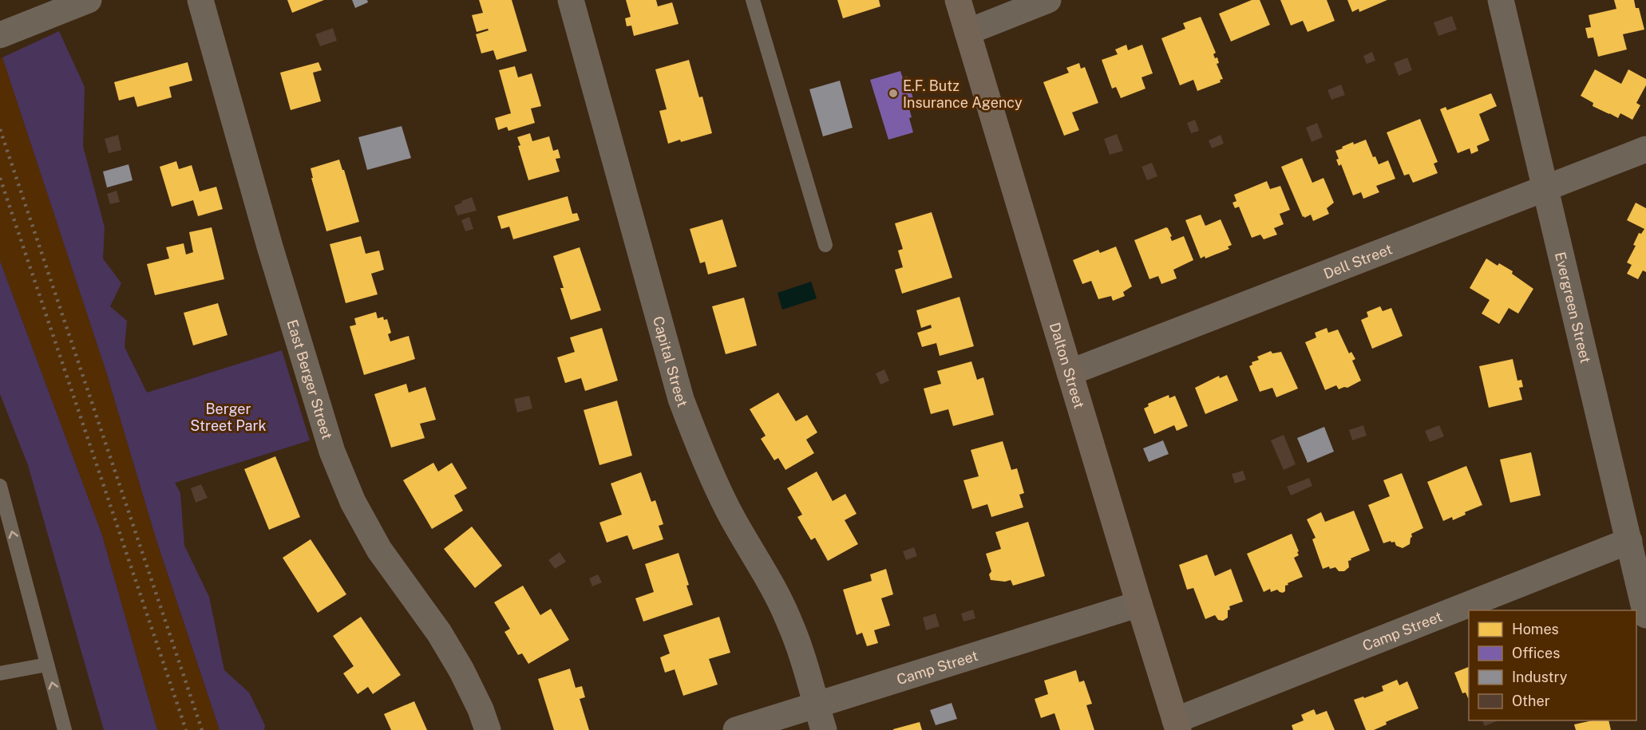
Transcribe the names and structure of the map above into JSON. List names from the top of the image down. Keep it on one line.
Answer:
{"streets":{"main road":["Dalton Street"],"street":["Dell Street","Evergreen Street","Capital Street","East Berger Street","Camp Street"]},"crossings":[["Dell Street","Evergreen Street"],["Dell Street","Dalton Street"],["Evergreen Street","Camp Street"],["Capital Street","Camp Street"],["Dalton Street","Camp Street"]],"parks":["Berger Street Park"],"places":["E.F. Butz Insurance Agency"],"legend":["Homes","Offices","Industry","Other"]}
